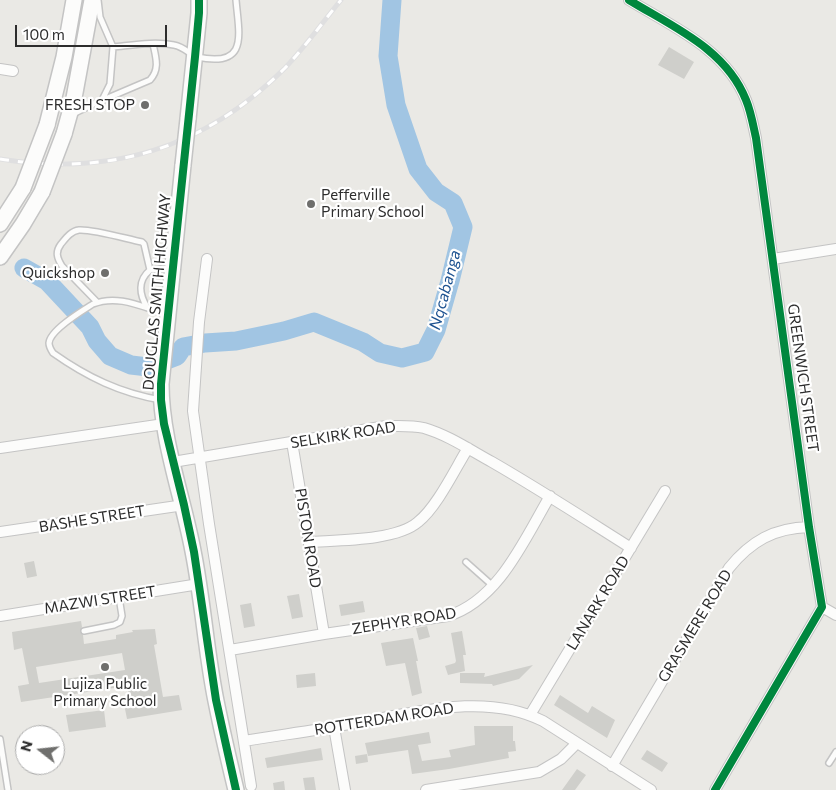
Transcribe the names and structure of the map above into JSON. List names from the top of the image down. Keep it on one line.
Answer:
{"streets":{"street":["DOUGLAS SMITH HIGHWAY","GREENWICH STREET","SELKIRK ROAD","BASHE STREET","PISTON ROAD","MAZWI STREET","LANARK ROAD","ZEPHYR ROAD","GRASMERE ROAD","ROTTERDAM ROAD"]},"crossings":[["DOUGLAS SMITH HIGHWAY","SELKIRK ROAD"],["DOUGLAS SMITH HIGHWAY","BASHE STREET"],["DOUGLAS SMITH HIGHWAY","MAZWI STREET"],["GREENWICH STREET","GRASMERE ROAD"],["SELKIRK ROAD","PISTON ROAD"],["SELKIRK ROAD","LANARK ROAD"],["SELKIRK ROAD","ZEPHYR ROAD"],["PISTON ROAD","ZEPHYR ROAD"],["LANARK ROAD","ROTTERDAM ROAD"],["GRASMERE ROAD","ROTTERDAM ROAD"]],"water":["Nqcabanga"],"places":["FRESH STOP","Pefferville Primary School","Quickshop","Lujiza Public Primary School"],"scale_bar":"100 m","north":"left"}
